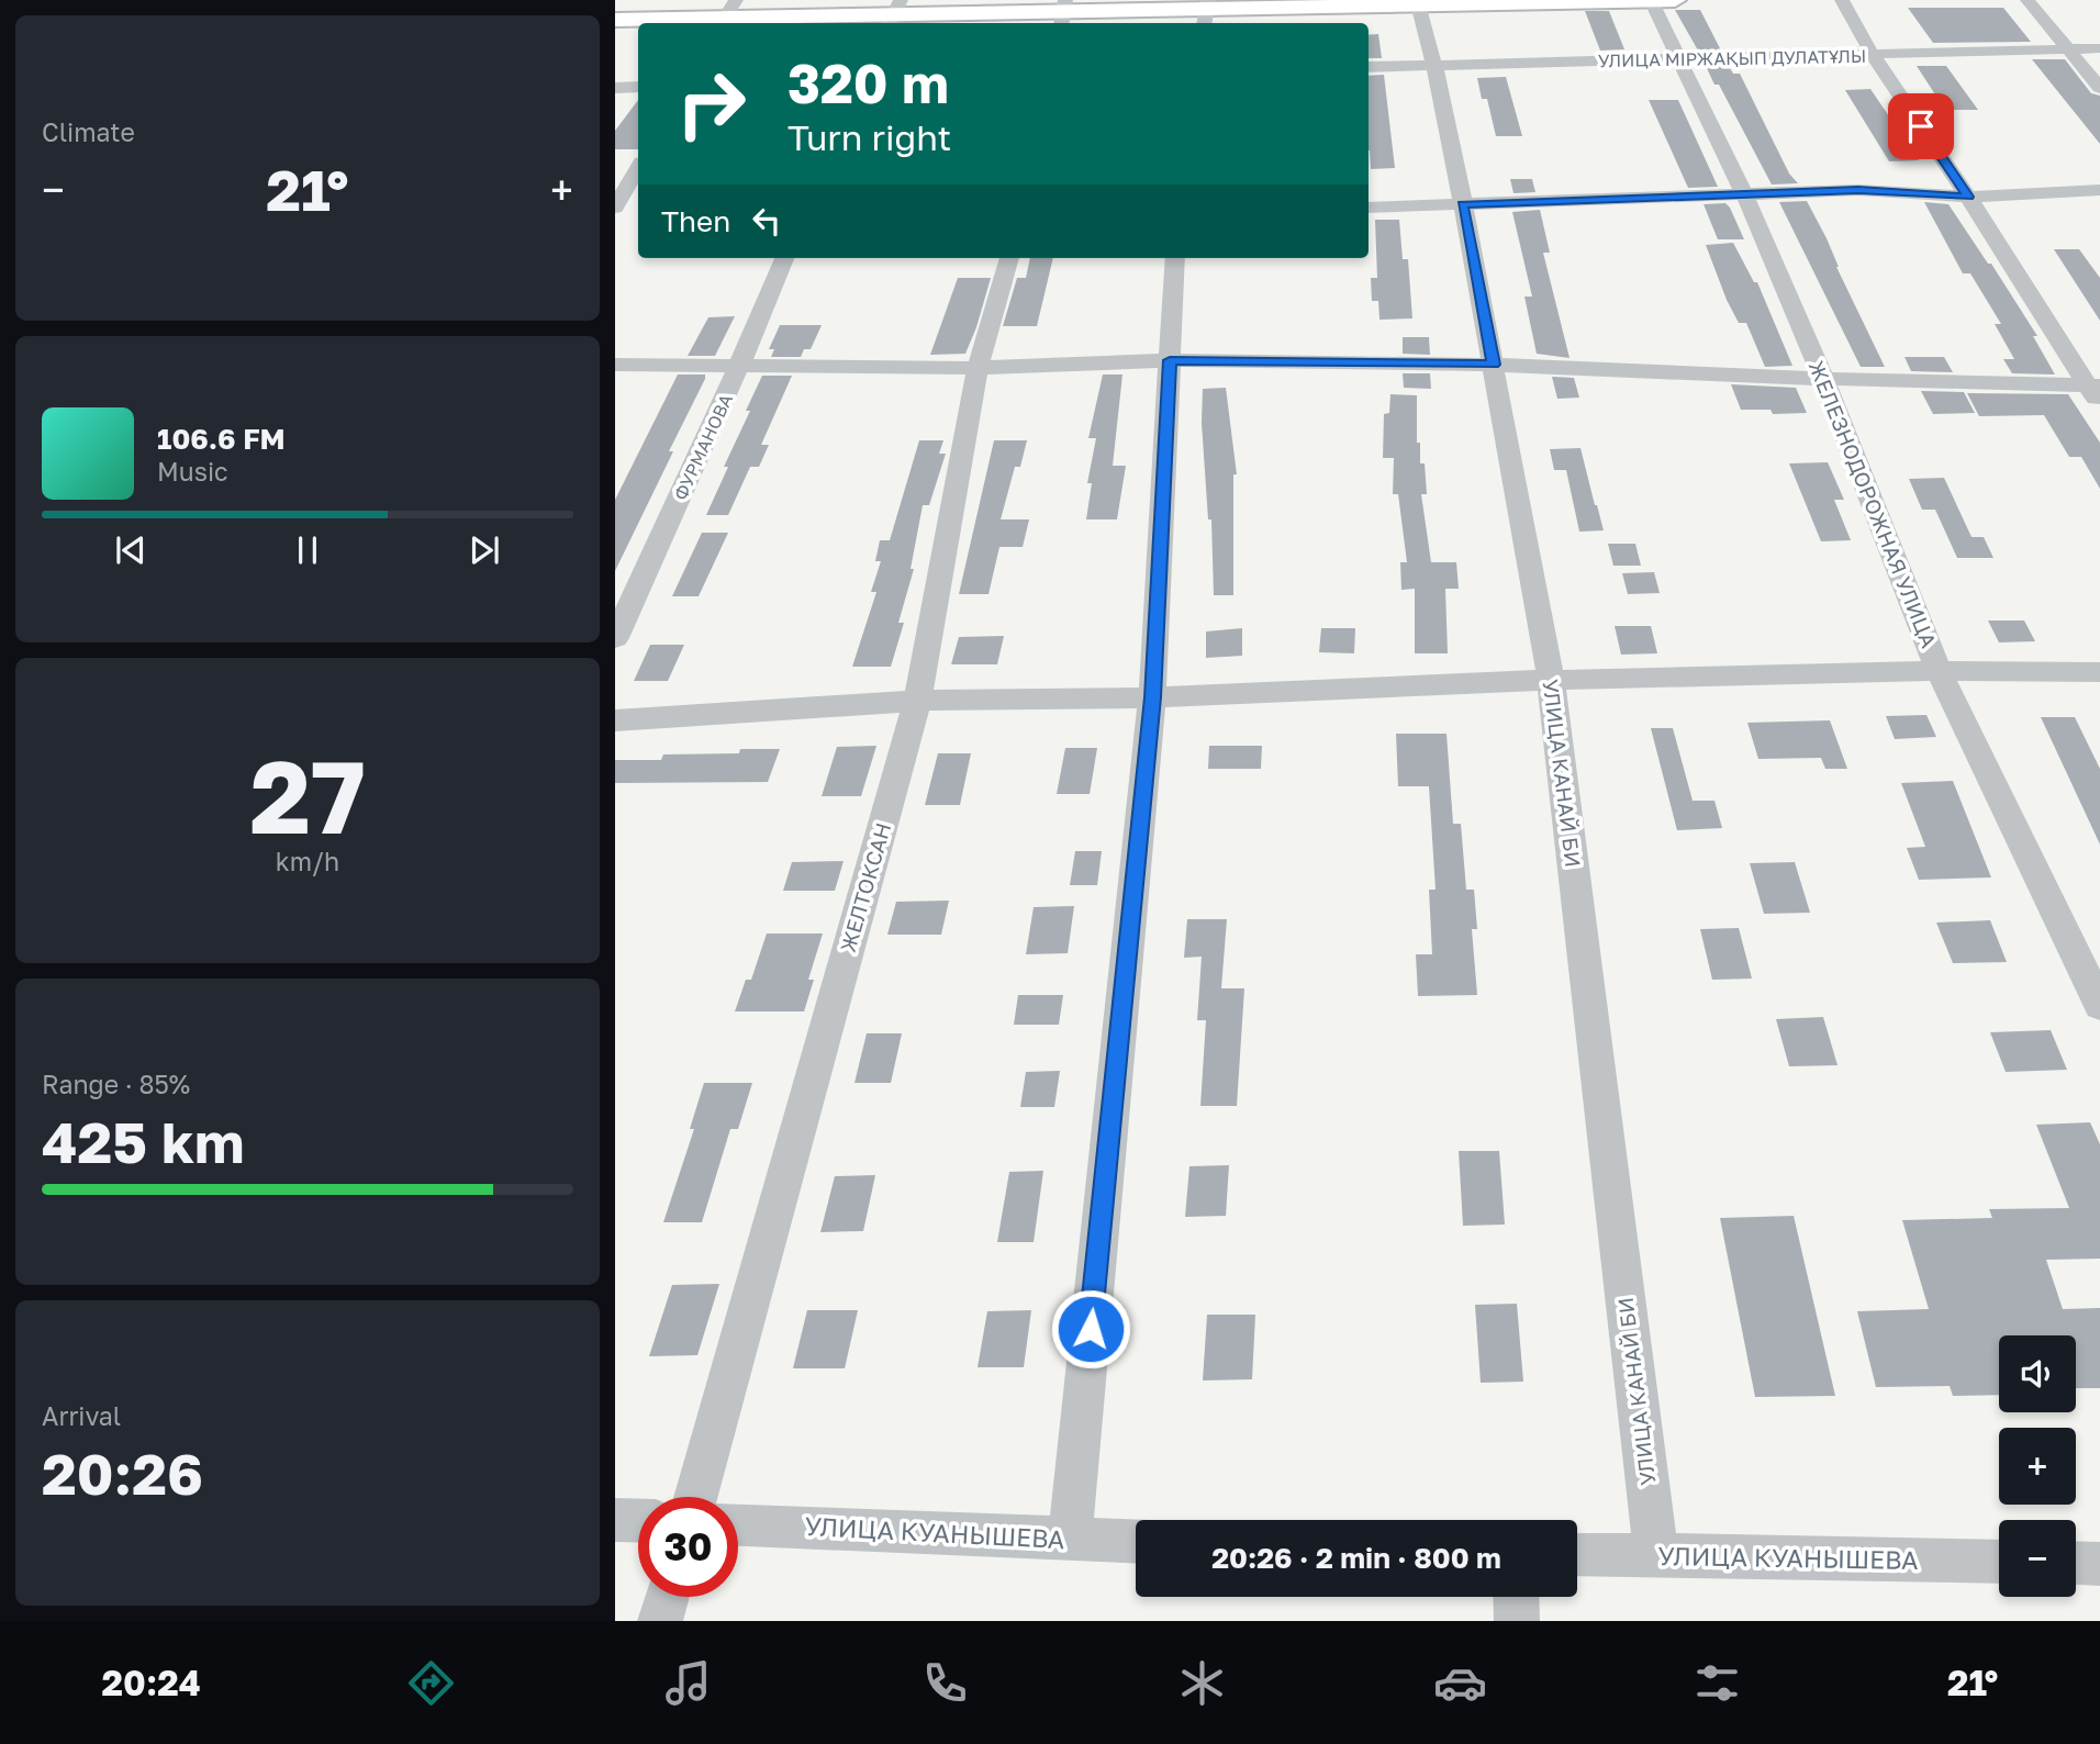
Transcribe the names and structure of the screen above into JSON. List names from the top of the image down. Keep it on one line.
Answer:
{"streets":{"street":["УЛИЦА МІРЖАҚЫП ДУЛАТҰЛЫ","ФУРМАНОВА","ЖЕЛЕЗНОДОРОЖНАЯ УЛИЦА","УЛИЦА КАНАЙ БИ","ЖЕЛТОКСАН","УЛИЦА КУАНЫШЕВА"]},"crossings":[["УЛИЦА МІРЖАҚЫП ДУЛАТҰЛЫ","ЖЕЛЕЗНОДОРОЖНАЯ УЛИЦА"],["УЛИЦА МІРЖАҚЫП ДУЛАТҰЛЫ","УЛИЦА КАНАЙ БИ"],["УЛИЦА КАНАЙ БИ","УЛИЦА КУАНЫШЕВА"]],"page":{"tile":["Climate",["27","km/h"],["Range · 85%","425 km"],["Arrival","20:26"]],"turn":["320 m","Turn right"],"heat":["−","21°","+"],"then":"Then","song":["106.6 FM","Music"],"map_buttons":["+","−"],"limit":"30","trip":"20:26 · 2 min · 800 m","tabs":["20:24","21°"]}}
